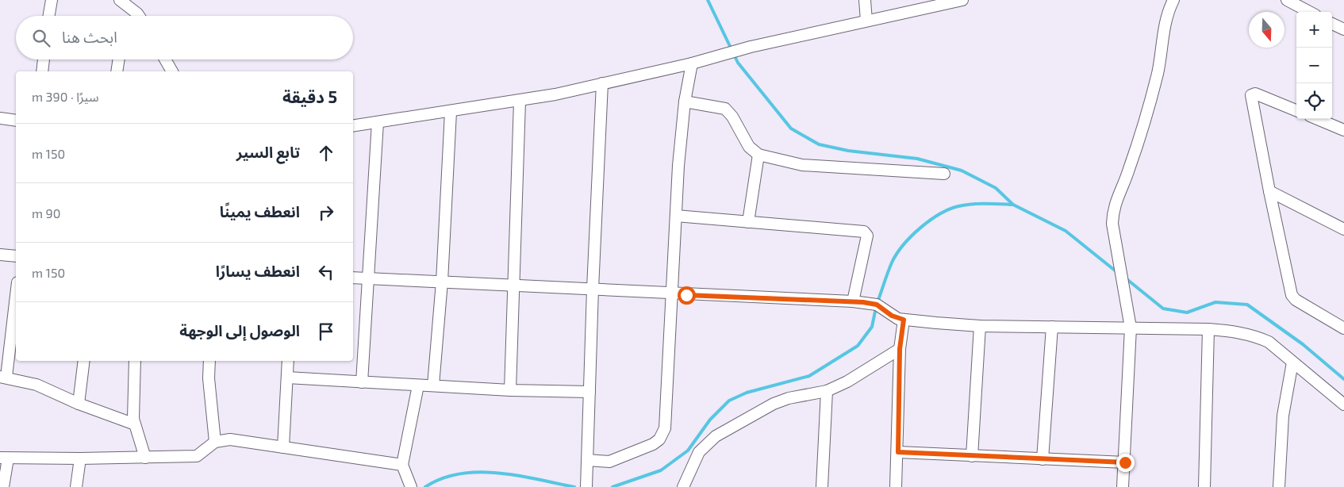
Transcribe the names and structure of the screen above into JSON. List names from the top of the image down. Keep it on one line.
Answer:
{"north":"bottom","page":{"map_buttons":["+","−"],"search":"ابحث هنا","heading":["5 دقيقة","سيرًا · 390 m"],"list":[["تابع السير","150 m"],["انعطف يمينًا","90 m"],["انعطف يسارًا","150 m"],"الوصول إلى الوجهة"]}}
